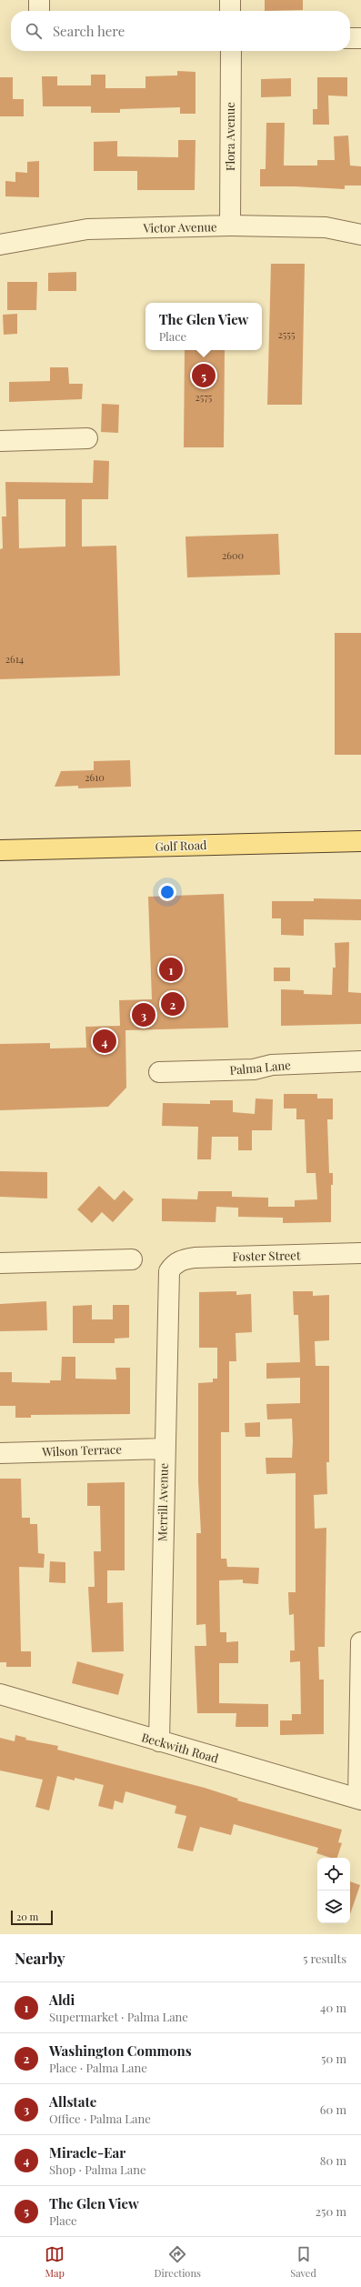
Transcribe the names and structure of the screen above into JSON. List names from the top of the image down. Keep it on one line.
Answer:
{"streets":{"main road":["Golf Road"],"street":["Flora Avenue","Victor Avenue","Palma Lane","Foster Street","Wilson Terrace","Merrill Avenue","Beckwith Road"]},"crossings":[["Flora Avenue","Victor Avenue"],["Foster Street","Merrill Avenue"],["Wilson Terrace","Merrill Avenue"],["Merrill Avenue","Beckwith Road"]],"house_numbers":["2555","2575","2600","2614","2610"],"scale_bar":"20 m","page":{"search":"Search here","popup":["The Glen View","Place"],"pins":["5","1","2","3","4"],"scale":"20 m","heading":["Nearby","5 results"],"list":[{"mark":"1","name":"Aldi","note":"Supermarket · Palma Lane","value":"40 m"},{"mark":"2","name":"Washington Commons","note":"Place · Palma Lane","value":"50 m"},{"mark":"3","name":"Allstate","note":"Office · Palma Lane","value":"60 m"},{"mark":"4","name":"Miracle-Ear","note":"Shop · Palma Lane","value":"80 m"},{"mark":"5","name":"The Glen View","note":"Place","value":"250 m"}],"nav":["Map","Directions","Saved"]}}
